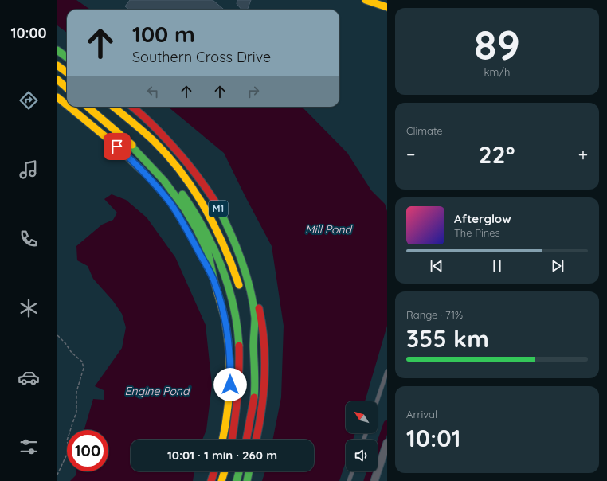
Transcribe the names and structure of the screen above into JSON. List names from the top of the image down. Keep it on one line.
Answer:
{"streets":{"main road":["M1"]},"water":["Mill Pond","Engine Pond"],"north":"top left","page":{"tabs":"10:00","tile":[["89","km/h"],"Climate",["Range · 71%","355 km"],["Arrival","10:01"]],"turn":["100 m","Southern Cross Drive"],"heat":["−","22°","+"],"song":["Afterglow","The Pines"],"limit":"100","trip":"10:01 · 1 min · 260 m"}}
